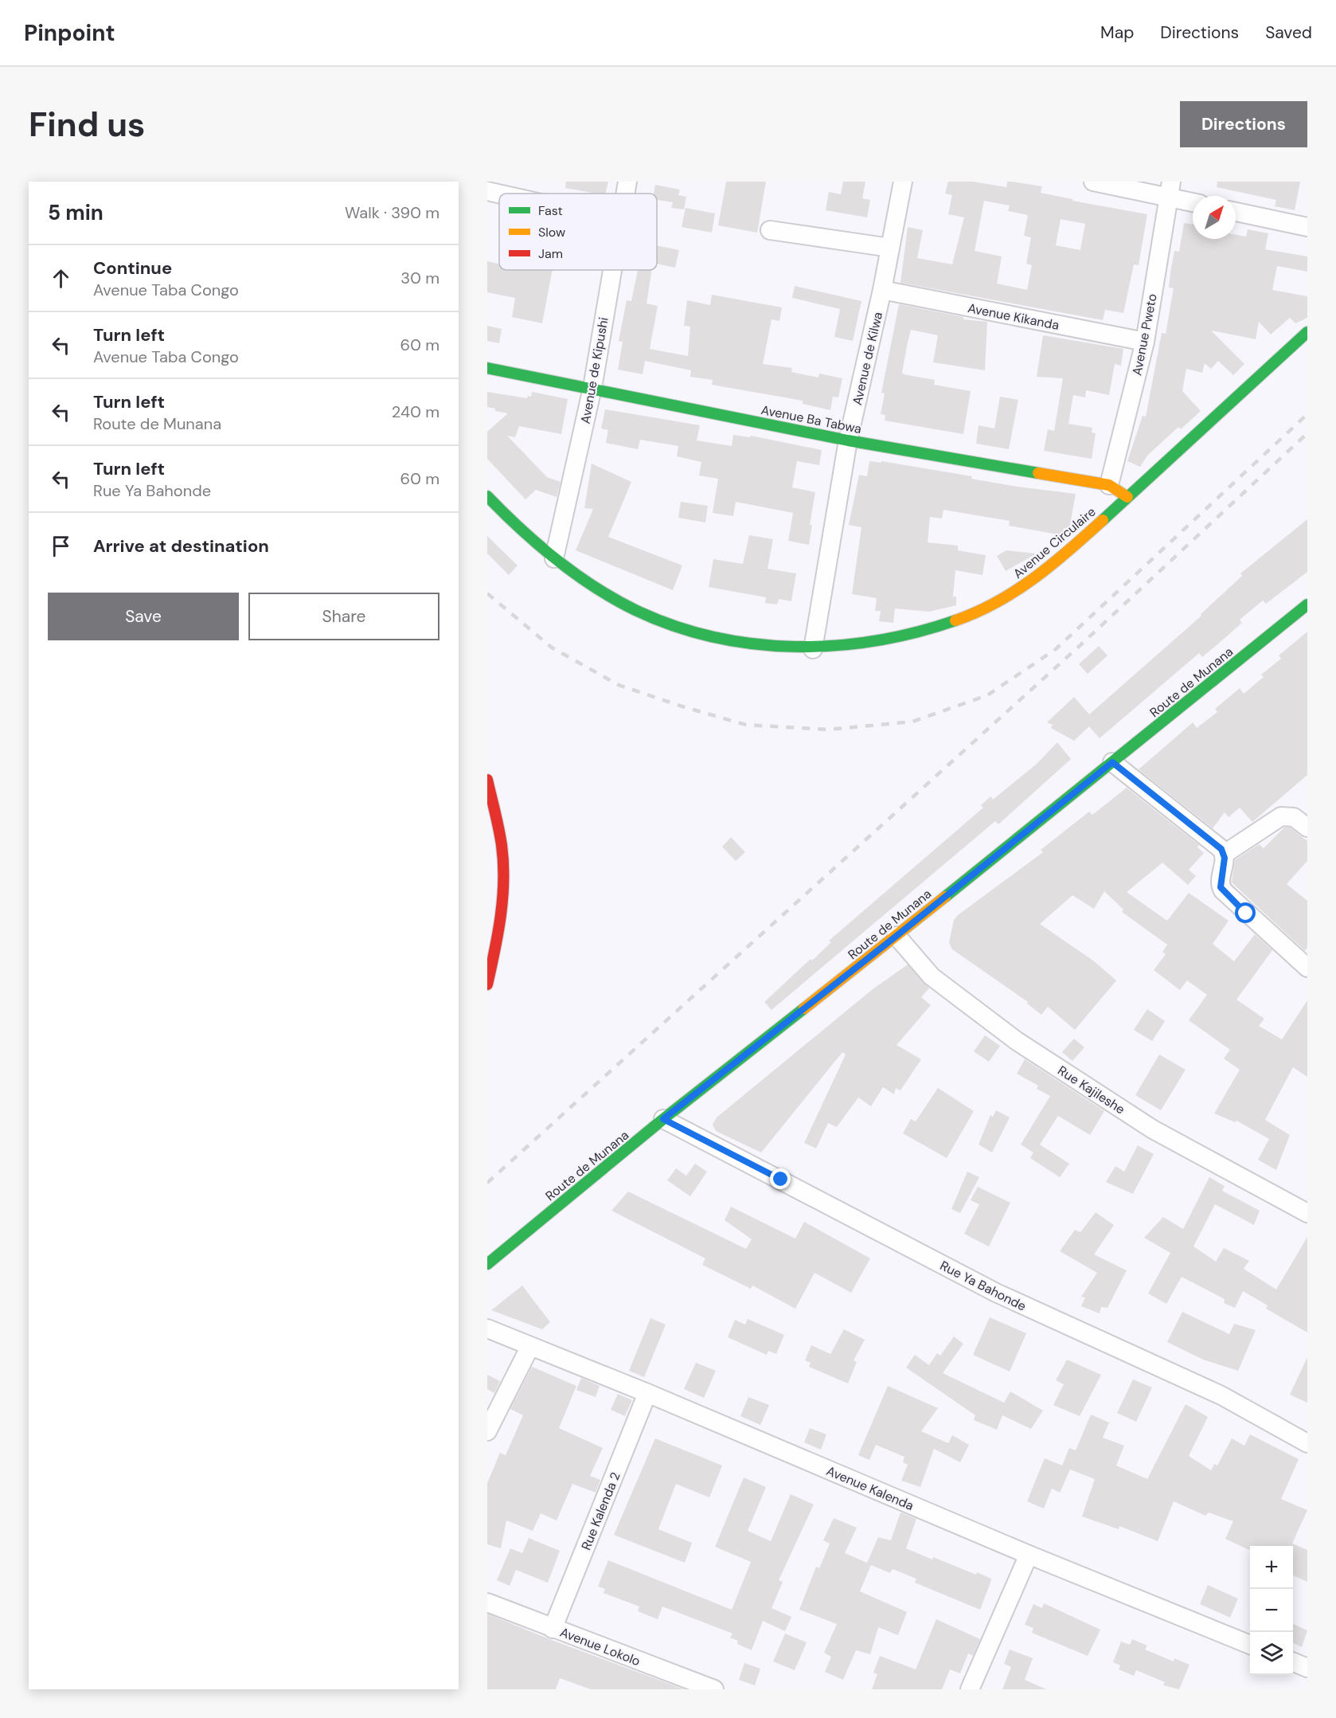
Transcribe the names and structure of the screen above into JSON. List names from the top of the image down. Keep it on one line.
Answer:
{"streets":{"street":["Avenue Kikanda","Avenue Pweto","Avenue de Kilwa","Avenue de Kipushi","Avenue Ba Tabwa","Avenue Circulaire","Route de Munana","Rue Kajileshe","Rue Ya Bahonde","Avenue Kalenda","Rue Kalenda 2","Avenue Lokolo"]},"crossings":[["Avenue Kikanda","Avenue Pweto"],["Avenue Kikanda","Avenue de Kilwa"],["Avenue Pweto","Avenue Ba Tabwa"],["Avenue de Kilwa","Avenue Ba Tabwa"],["Avenue de Kilwa","Avenue Circulaire"],["Avenue de Kipushi","Avenue Ba Tabwa"],["Avenue de Kipushi","Avenue Circulaire"],["Avenue Ba Tabwa","Avenue Circulaire"],["Route de Munana","Rue Kajileshe"],["Route de Munana","Rue Ya Bahonde"],["Avenue Kalenda","Rue Kalenda 2"],["Rue Kalenda 2","Avenue Lokolo"]],"legend":["Fast","Slow","Jam"],"north":"top right","page":{"header":"Pinpoint","nav":["Map","Directions","Saved"],"buttons":["Directions",["Save","Share"]],"title":"Find us","heading":["5 min","Walk · 390 m"],"list":[["Continue","Avenue Taba Congo","30 m"],["Turn left","Avenue Taba Congo","60 m"],["Turn left","Route de Munana","240 m"],["Turn left","Rue Ya Bahonde","60 m"],"Arrive at destination"],"map_buttons":["+","−"]}}
